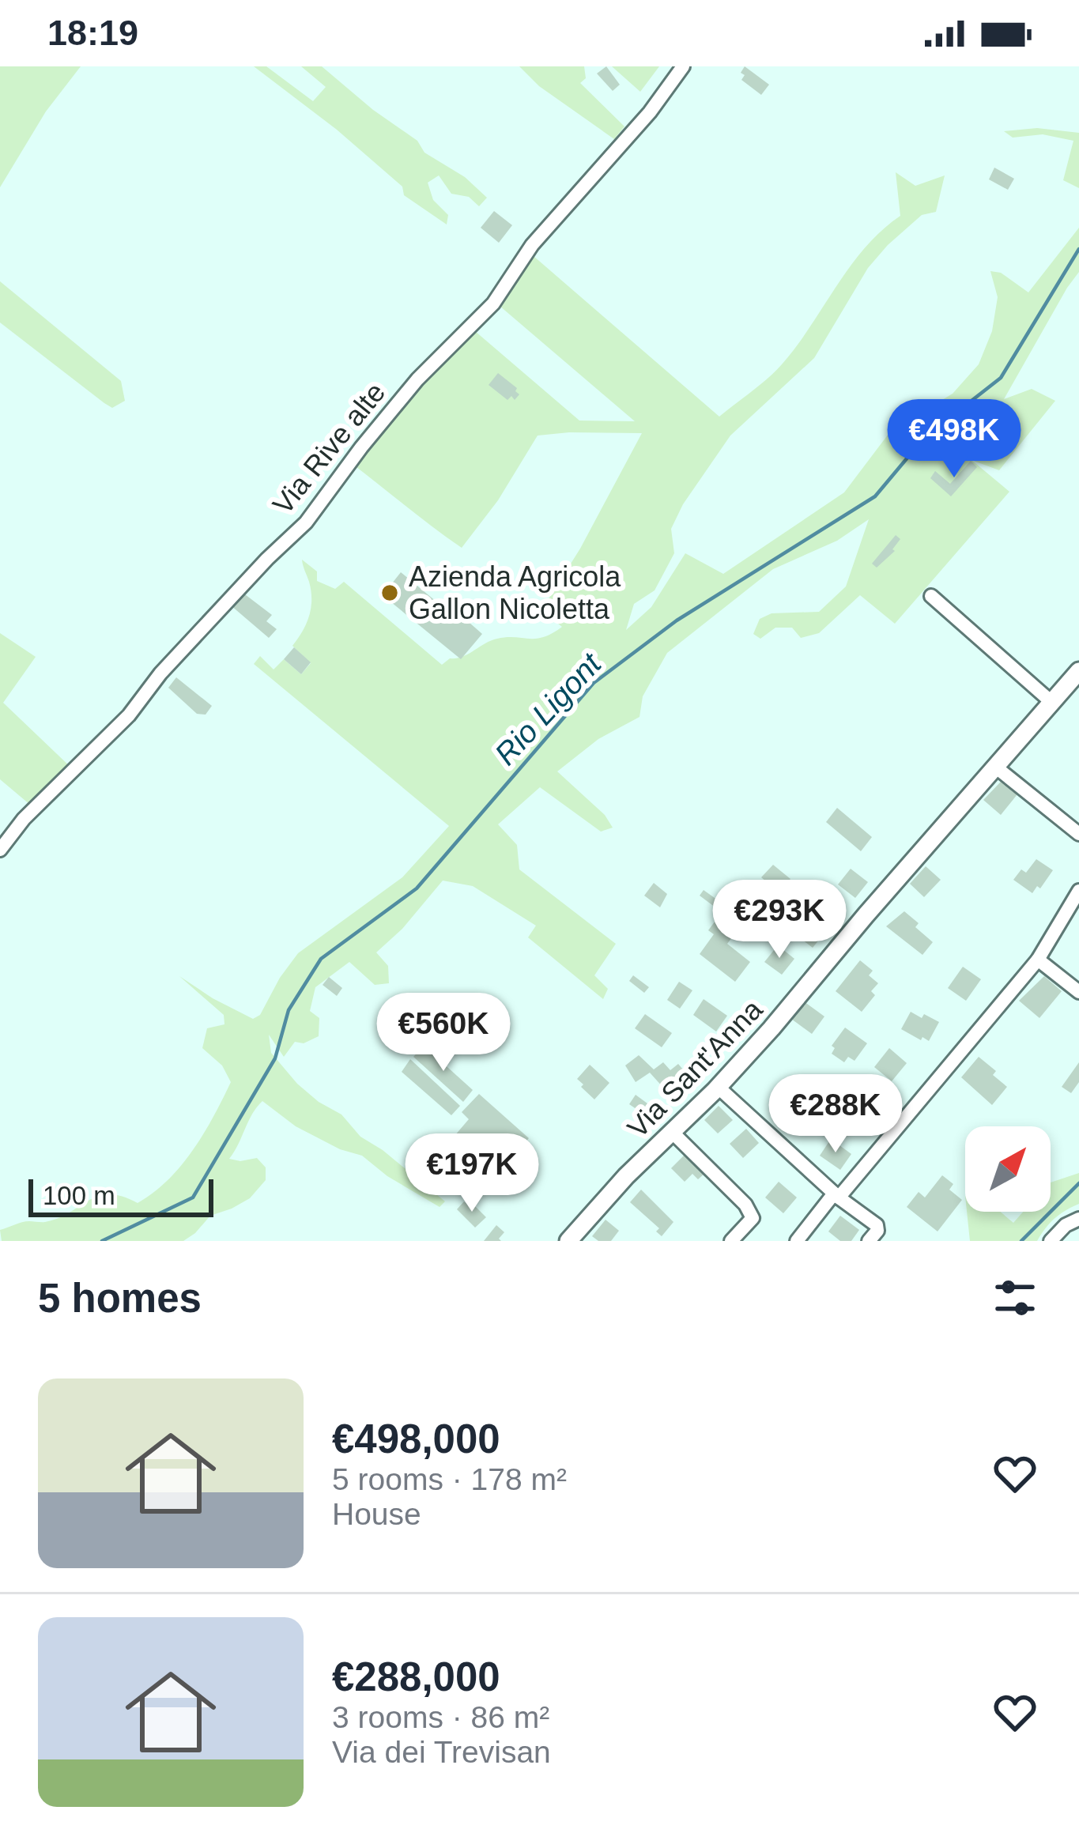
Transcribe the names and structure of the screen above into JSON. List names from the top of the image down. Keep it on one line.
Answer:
{"streets":{"main road":["Via Sant'Anna"],"street":["Via Rive alte"]},"water":["Rio Ligont"],"places":["Azienda Agricola Gallon Nicoletta"],"scale_bar":"100 m","north":"top right","page":{"status":"18:19","price":["€498K","€293K","€560K","€288K","€197K"],"scale":"100 m","heading":"5 homes","list":[{"name":"€498,000","note":"5 rooms · 178 m² · House"},{"name":"€288,000","note":"3 rooms · 86 m² · Via dei Trevisan"}]}}
